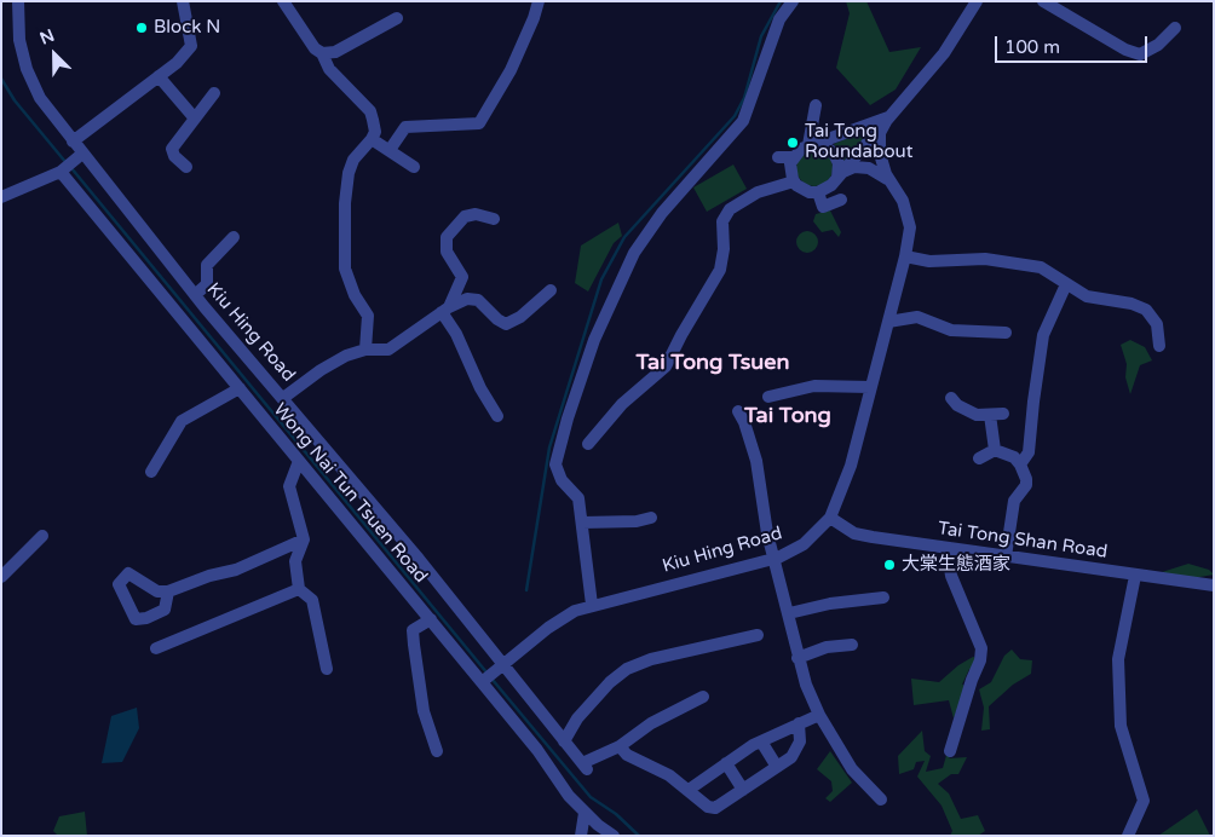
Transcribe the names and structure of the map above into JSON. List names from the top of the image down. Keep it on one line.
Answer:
{"streets":{"street":["Kiu Hing Road","Wong Nai Tun Tsuen Road","Tai Tong Shan Road"]},"crossings":[["Kiu Hing Road","Wong Nai Tun Tsuen Road"],["Kiu Hing Road","Tai Tong Shan Road"]],"districts":["Tai Tong Tsuen","Tai Tong"],"places":["Block N","Tai Tong Roundabout","大棠生態酒家"],"scale_bar":"100 m","north":"top left"}
